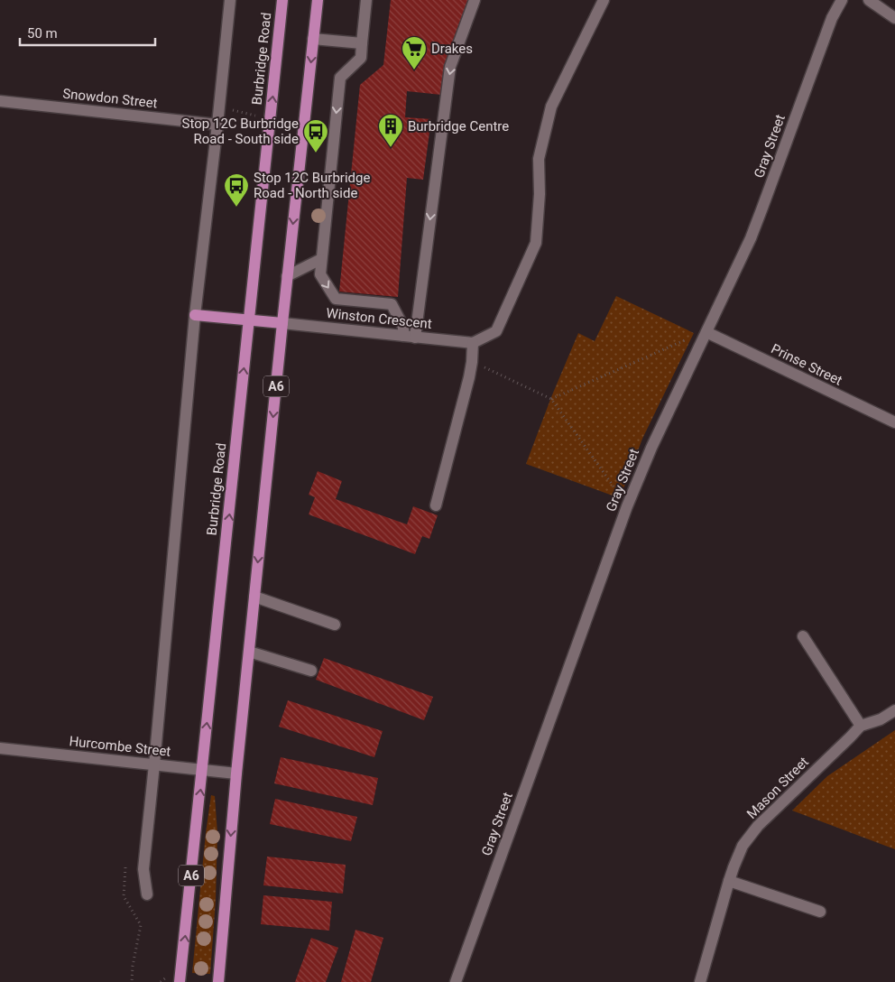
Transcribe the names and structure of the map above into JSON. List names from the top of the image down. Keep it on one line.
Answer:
{"streets":{"main road":["Burbridge Road","A6"],"street":["Snowdon Street","Gray Street","Winston Crescent","Prinse Street","Hurcombe Street","Mason Street"]},"crossings":[["Burbridge Road","Hurcombe Street"],["Gray Street","Prinse Street"],["Winston Crescent","A6"],["A6","Hurcombe Street"]],"places":{"supermarket":["Drakes"],"building":["Burbridge Centre"],"bus stop":["Stop 12C Burbridge Road - South side","Stop 12C Burbridge Road - North side"]},"scale_bar":"50 m"}
